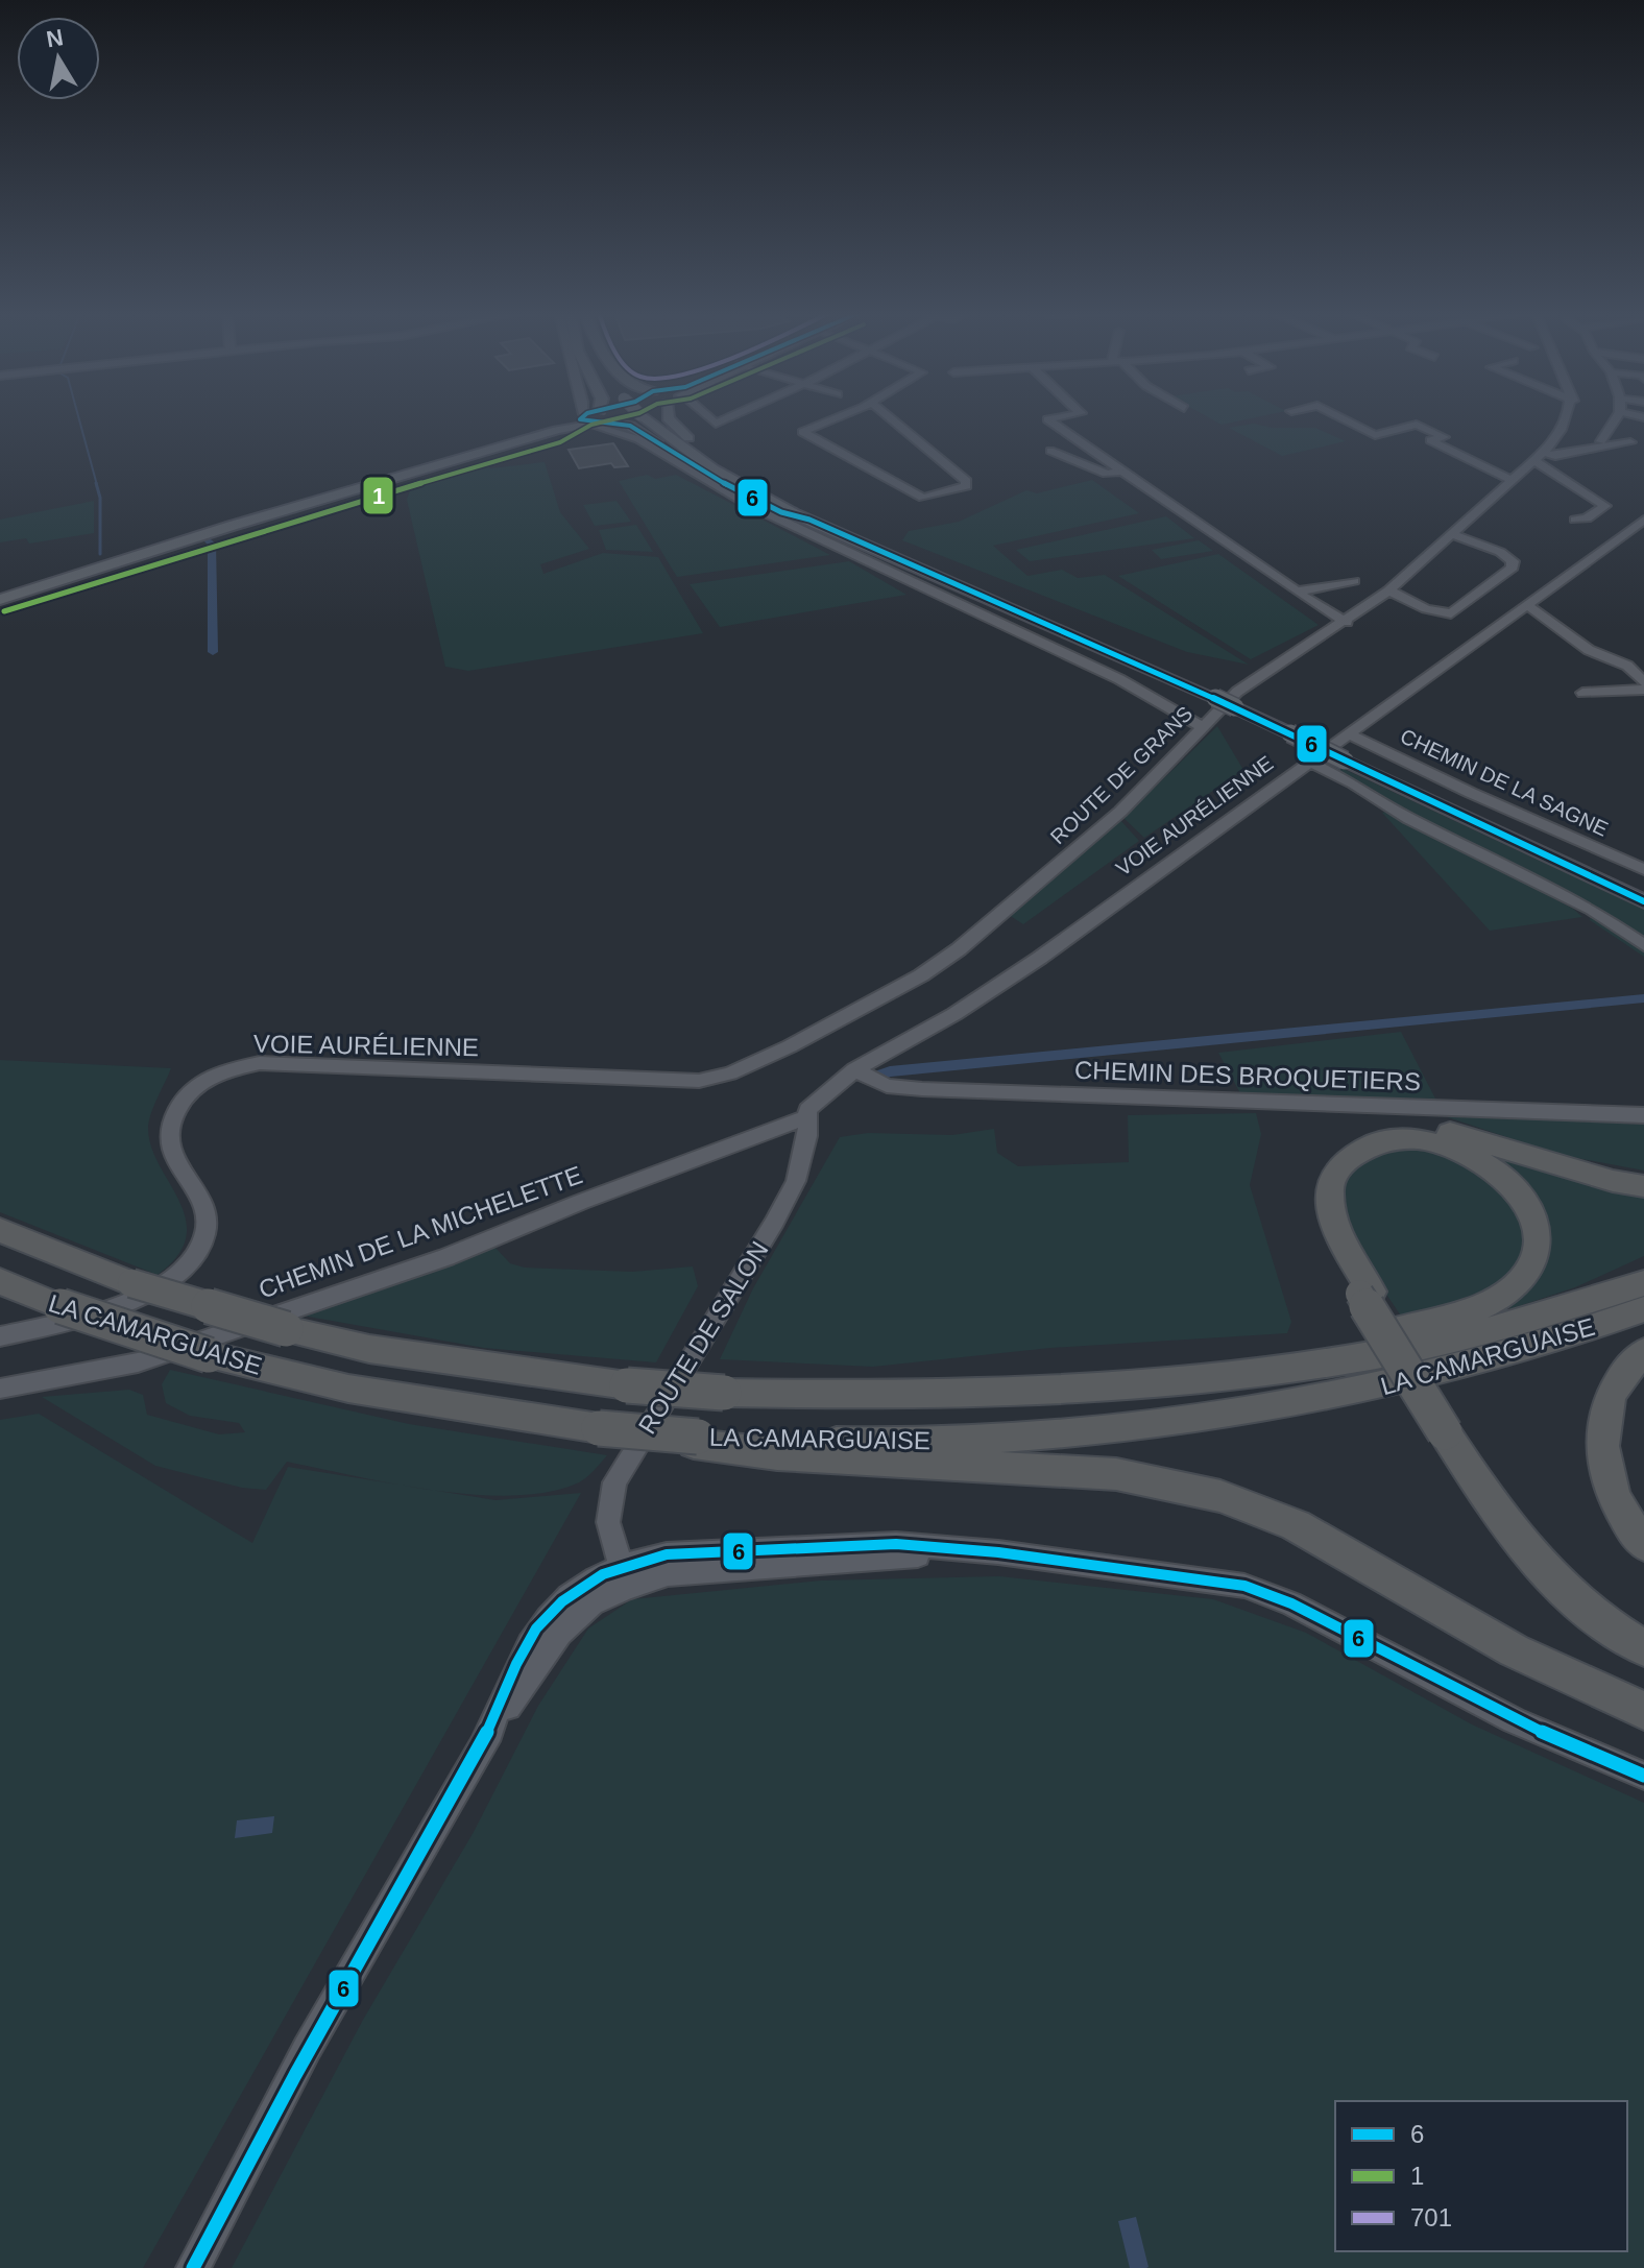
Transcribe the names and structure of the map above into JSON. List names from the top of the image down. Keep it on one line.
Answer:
{"streets":{"highway":["LA CAMARGUAISE"],"street":["ROUTE DE GRANS","CHEMIN DE LA SAGNE","VOIE AURÉLIENNE","CHEMIN DES BROQUETIERS","CHEMIN DE LA MICHELETTE","ROUTE DE SALON"]},"crossings":[["ROUTE DE GRANS","VOIE AURÉLIENNE"],["CHEMIN DE LA SAGNE","VOIE AURÉLIENNE"],["VOIE AURÉLIENNE","CHEMIN DES BROQUETIERS"],["VOIE AURÉLIENNE","CHEMIN DE LA MICHELETTE"],["VOIE AURÉLIENNE","ROUTE DE SALON"],["CHEMIN DE LA MICHELETTE","ROUTE DE SALON"]],"lines":["transit line 6","transit line 1"],"legend":["6","1","701"],"north":"top"}
